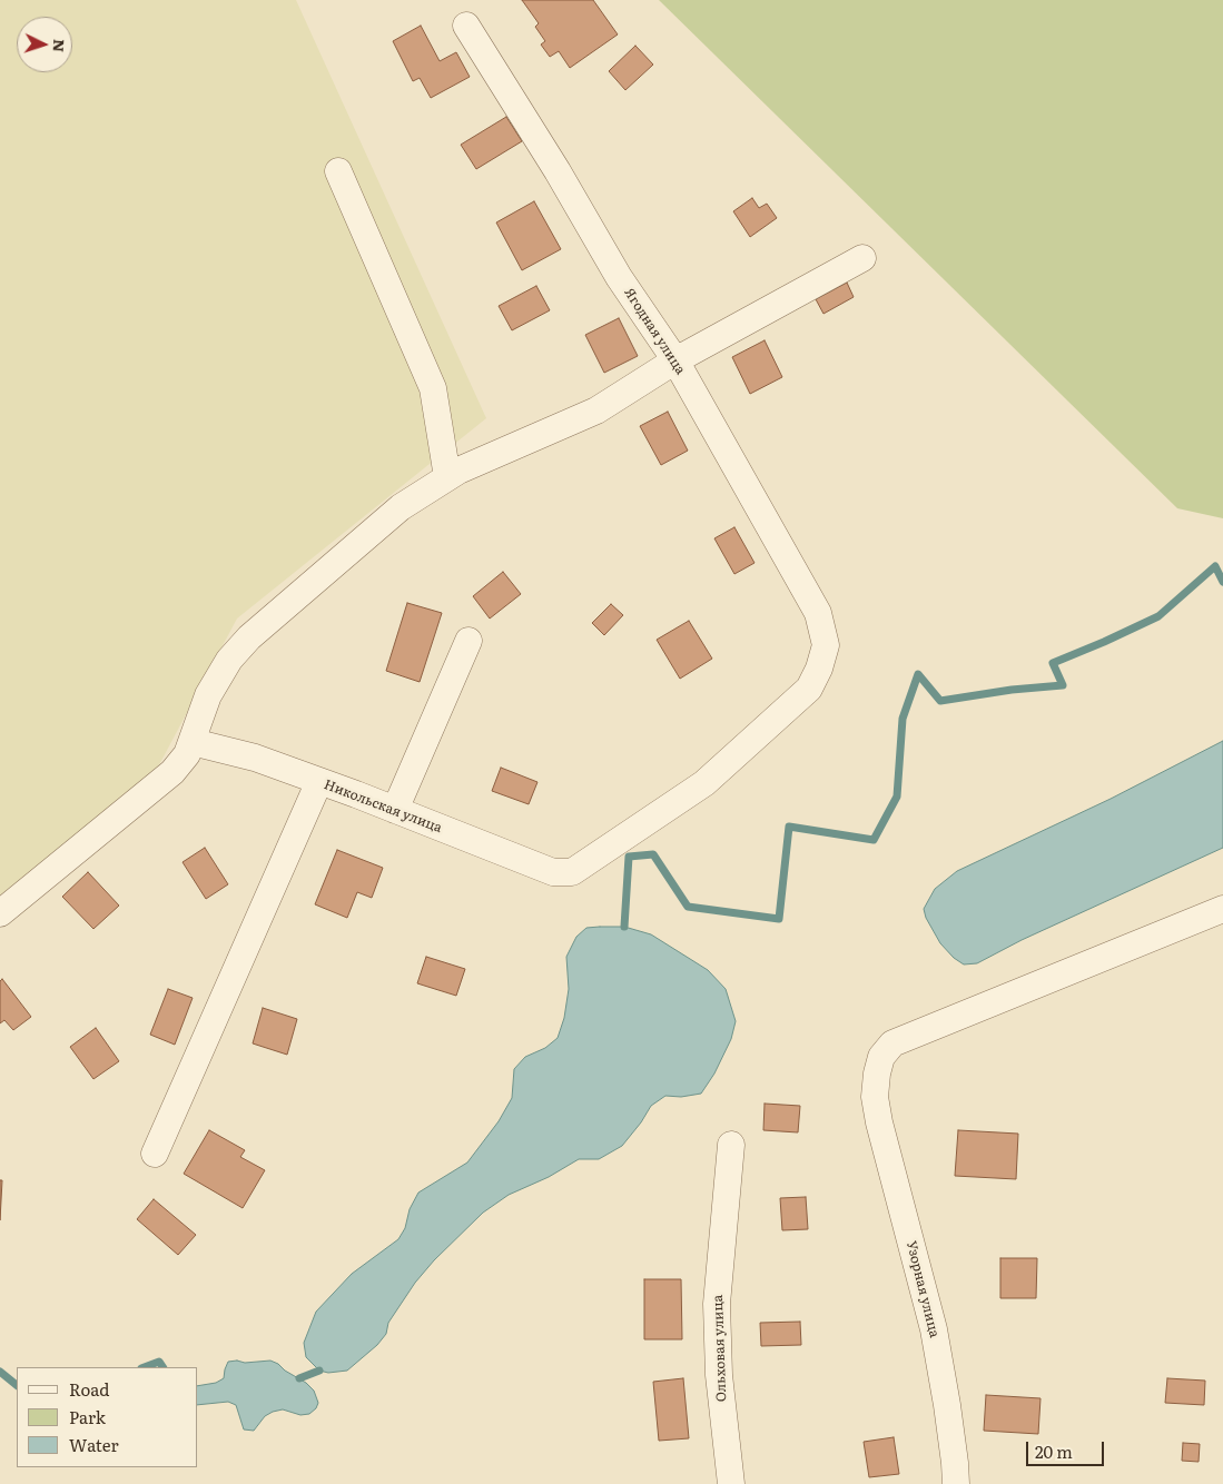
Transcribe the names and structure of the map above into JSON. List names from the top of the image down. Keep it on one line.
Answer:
{"streets":{"street":["Ягодная улица","Никольская улица","Узорная улица","Ольховая улица"]},"crossings":[["Ягодная улица","Никольская улица"]],"legend":["Road","Park","Water"],"scale_bar":"20 m","north":"right"}
